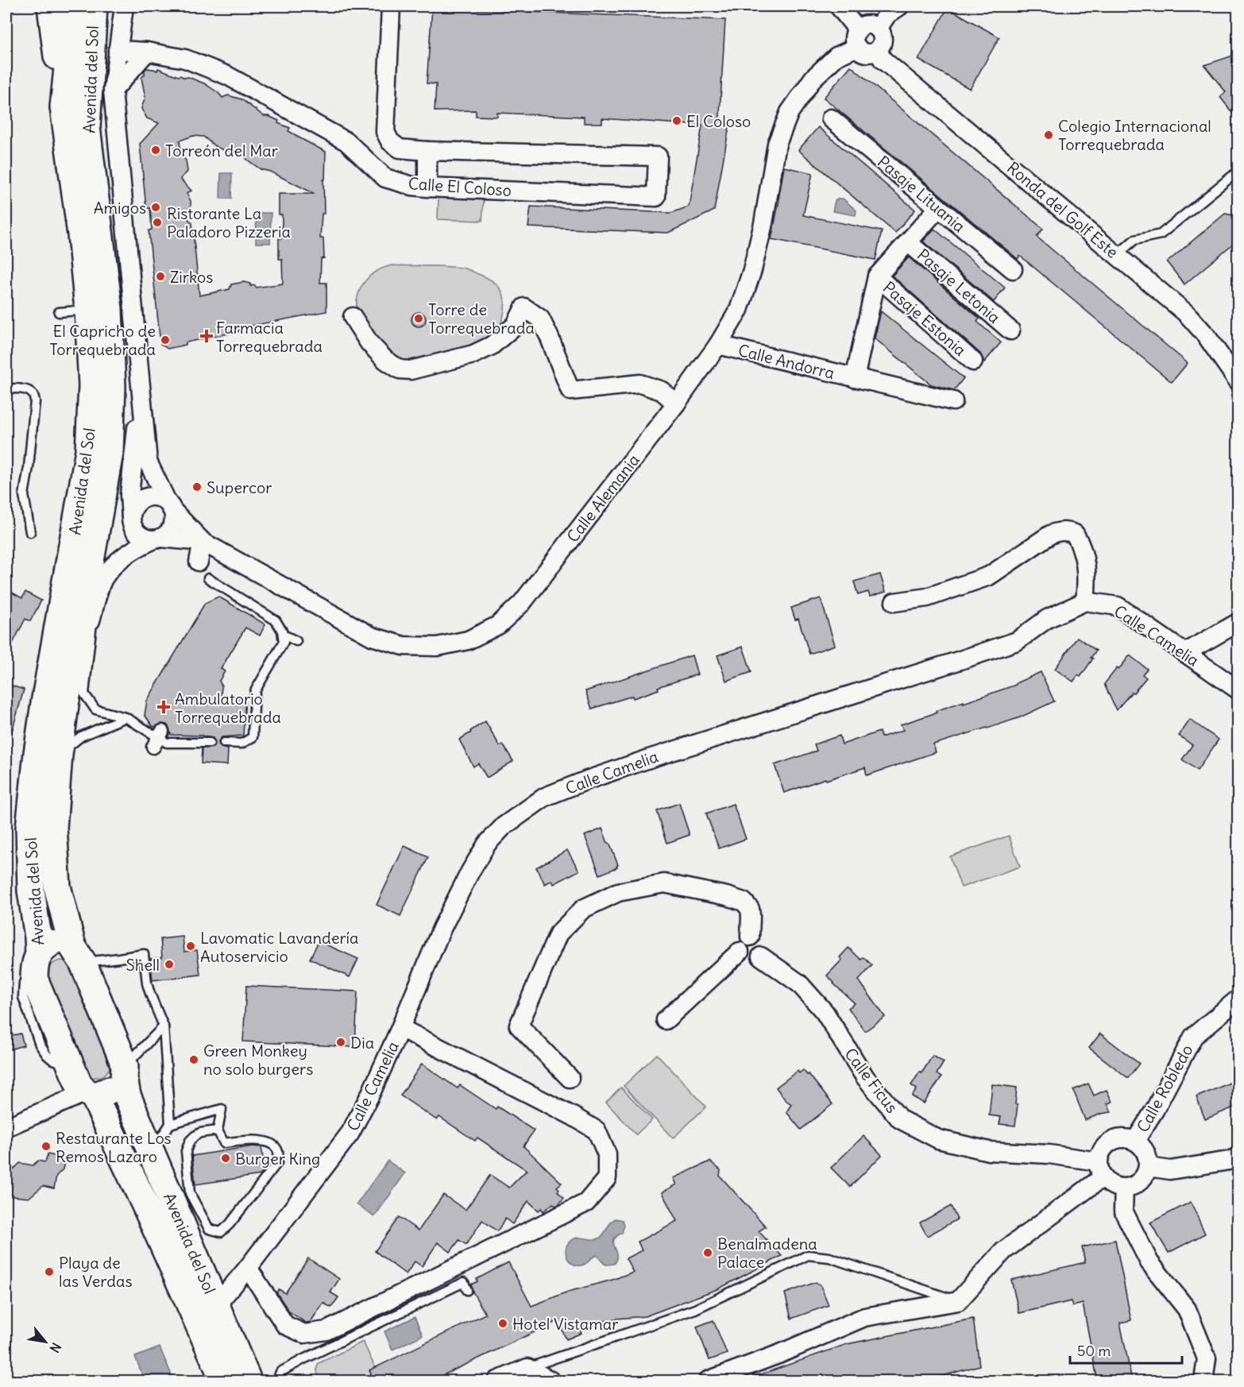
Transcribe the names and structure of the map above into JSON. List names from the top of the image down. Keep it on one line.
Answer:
{"streets":{"main road":["Avenida del Sol"],"street":["Calle El Coloso","Pasaje Lituania","Ronda del Golf Este","Pasaje Letonia","Pasaje Estonia","Calle Andorra","Calle Alemania","Calle Camelia","Calle Ficus","Calle Robledo"]},"crossings":[["Avenida del Sol","Calle Camelia"],["Pasaje Lituania","Calle Andorra"],["Ronda del Golf Este","Calle Alemania"],["Pasaje Letonia","Calle Andorra"],["Pasaje Estonia","Calle Andorra"],["Calle Andorra","Calle Alemania"],["Calle Ficus","Calle Robledo"]],"places":{"other":["El Coloso","Colegio Internacional Torrequebrada","Torreón del Mar","Amigos","Ristorante La Paladoro Pizzeria","Zirkos","Torre de Torrequebrada","El Capricho de Torrequebrada","Supercor","Lavomatic Lavandería Autoservicio","Shell","Dia","Green Monkey no solo burgers","Restaurante Los Remos Lazaro","Burger King","Benalmadena Palace","Playa de las Verdas","Hotel Vistamar"],"health":["Farmacia Torrequebrada","Ambulatorio Torrequebrada"]},"scale_bar":"50 m","north":"bottom right"}
